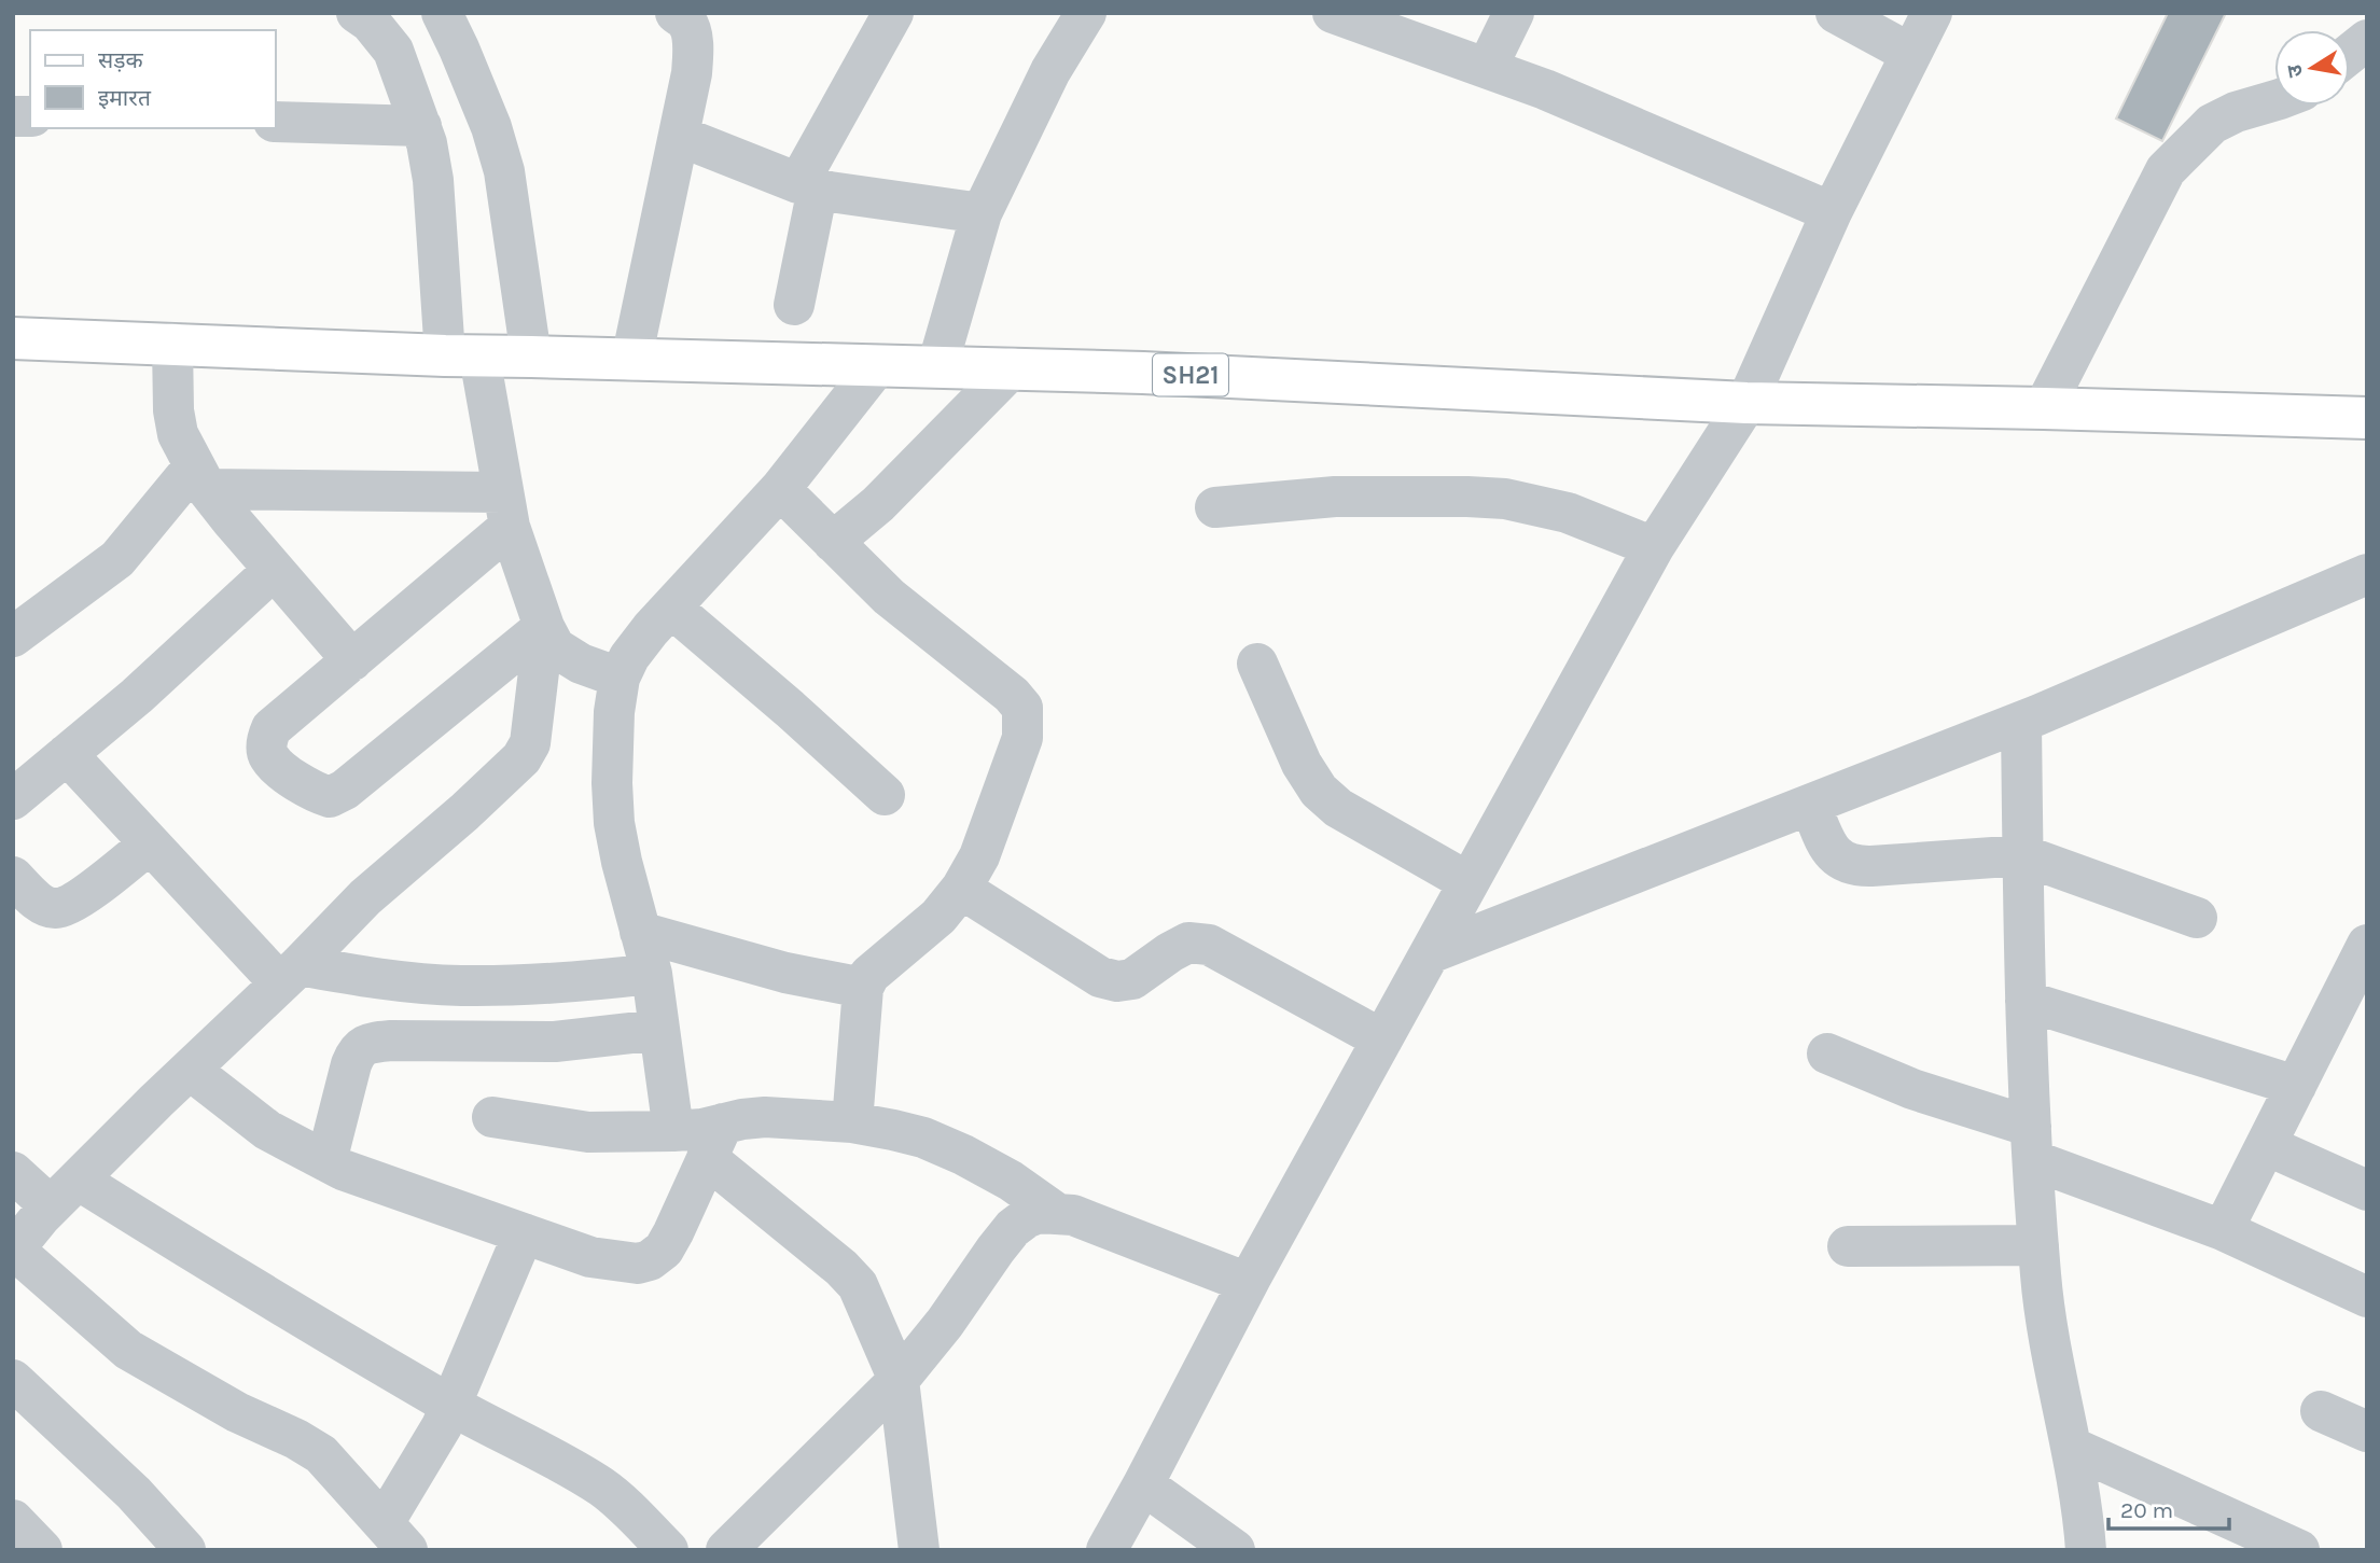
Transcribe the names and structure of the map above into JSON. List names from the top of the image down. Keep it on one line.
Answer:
{"streets":{"main road":["SH21"]},"legend":["सड़क","इमारत"],"scale_bar":"20 m","north":"left"}
